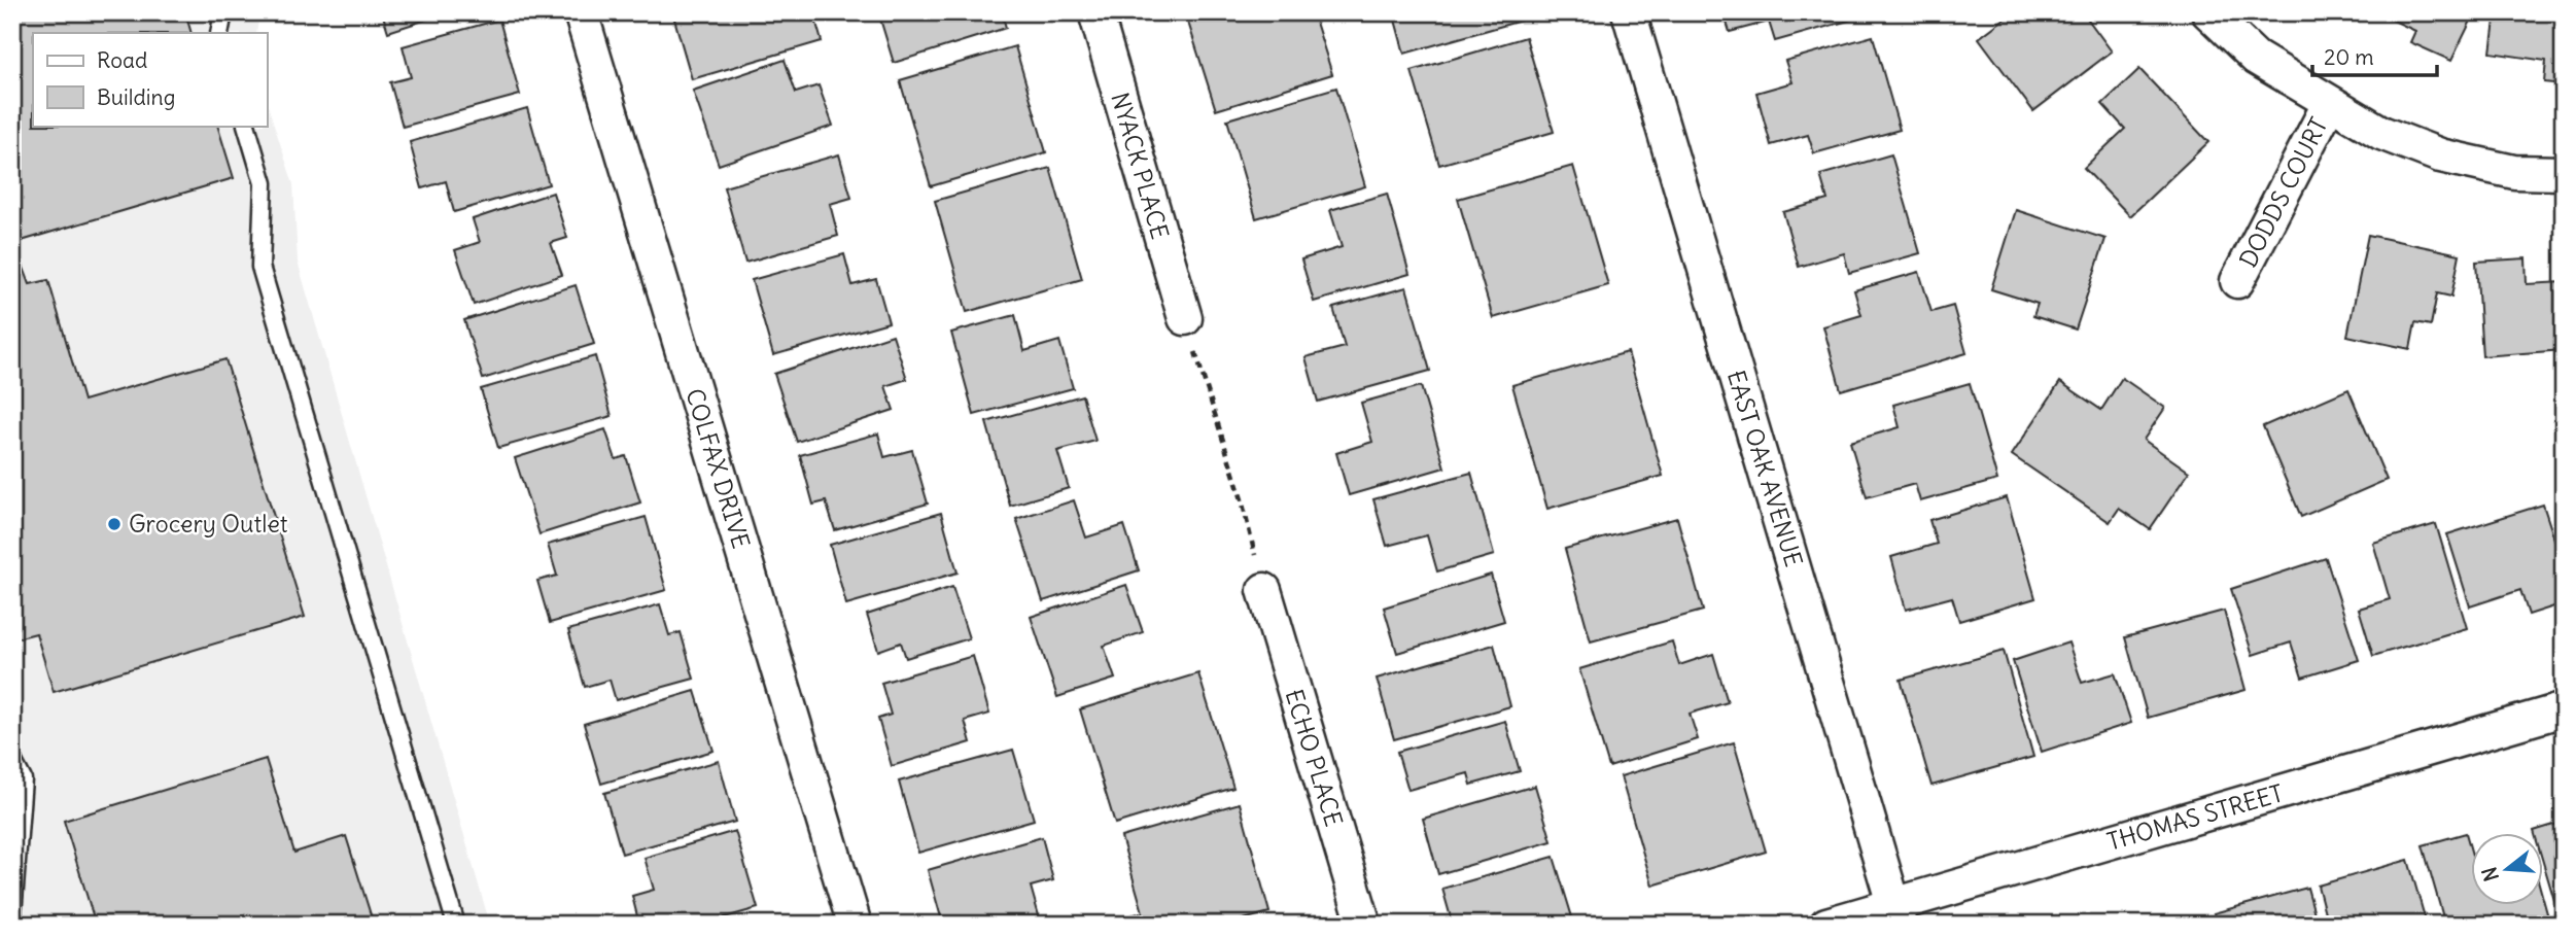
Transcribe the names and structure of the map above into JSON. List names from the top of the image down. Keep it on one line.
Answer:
{"streets":{"street":["NYACK PLACE","DODDS COURT","COLFAX DRIVE","EAST OAK AVENUE","ECHO PLACE","THOMAS STREET"]},"crossings":[["EAST OAK AVENUE","THOMAS STREET"]],"places":["Grocery Outlet"],"legend":["Road","Building"],"scale_bar":"20 m","north":"left"}
